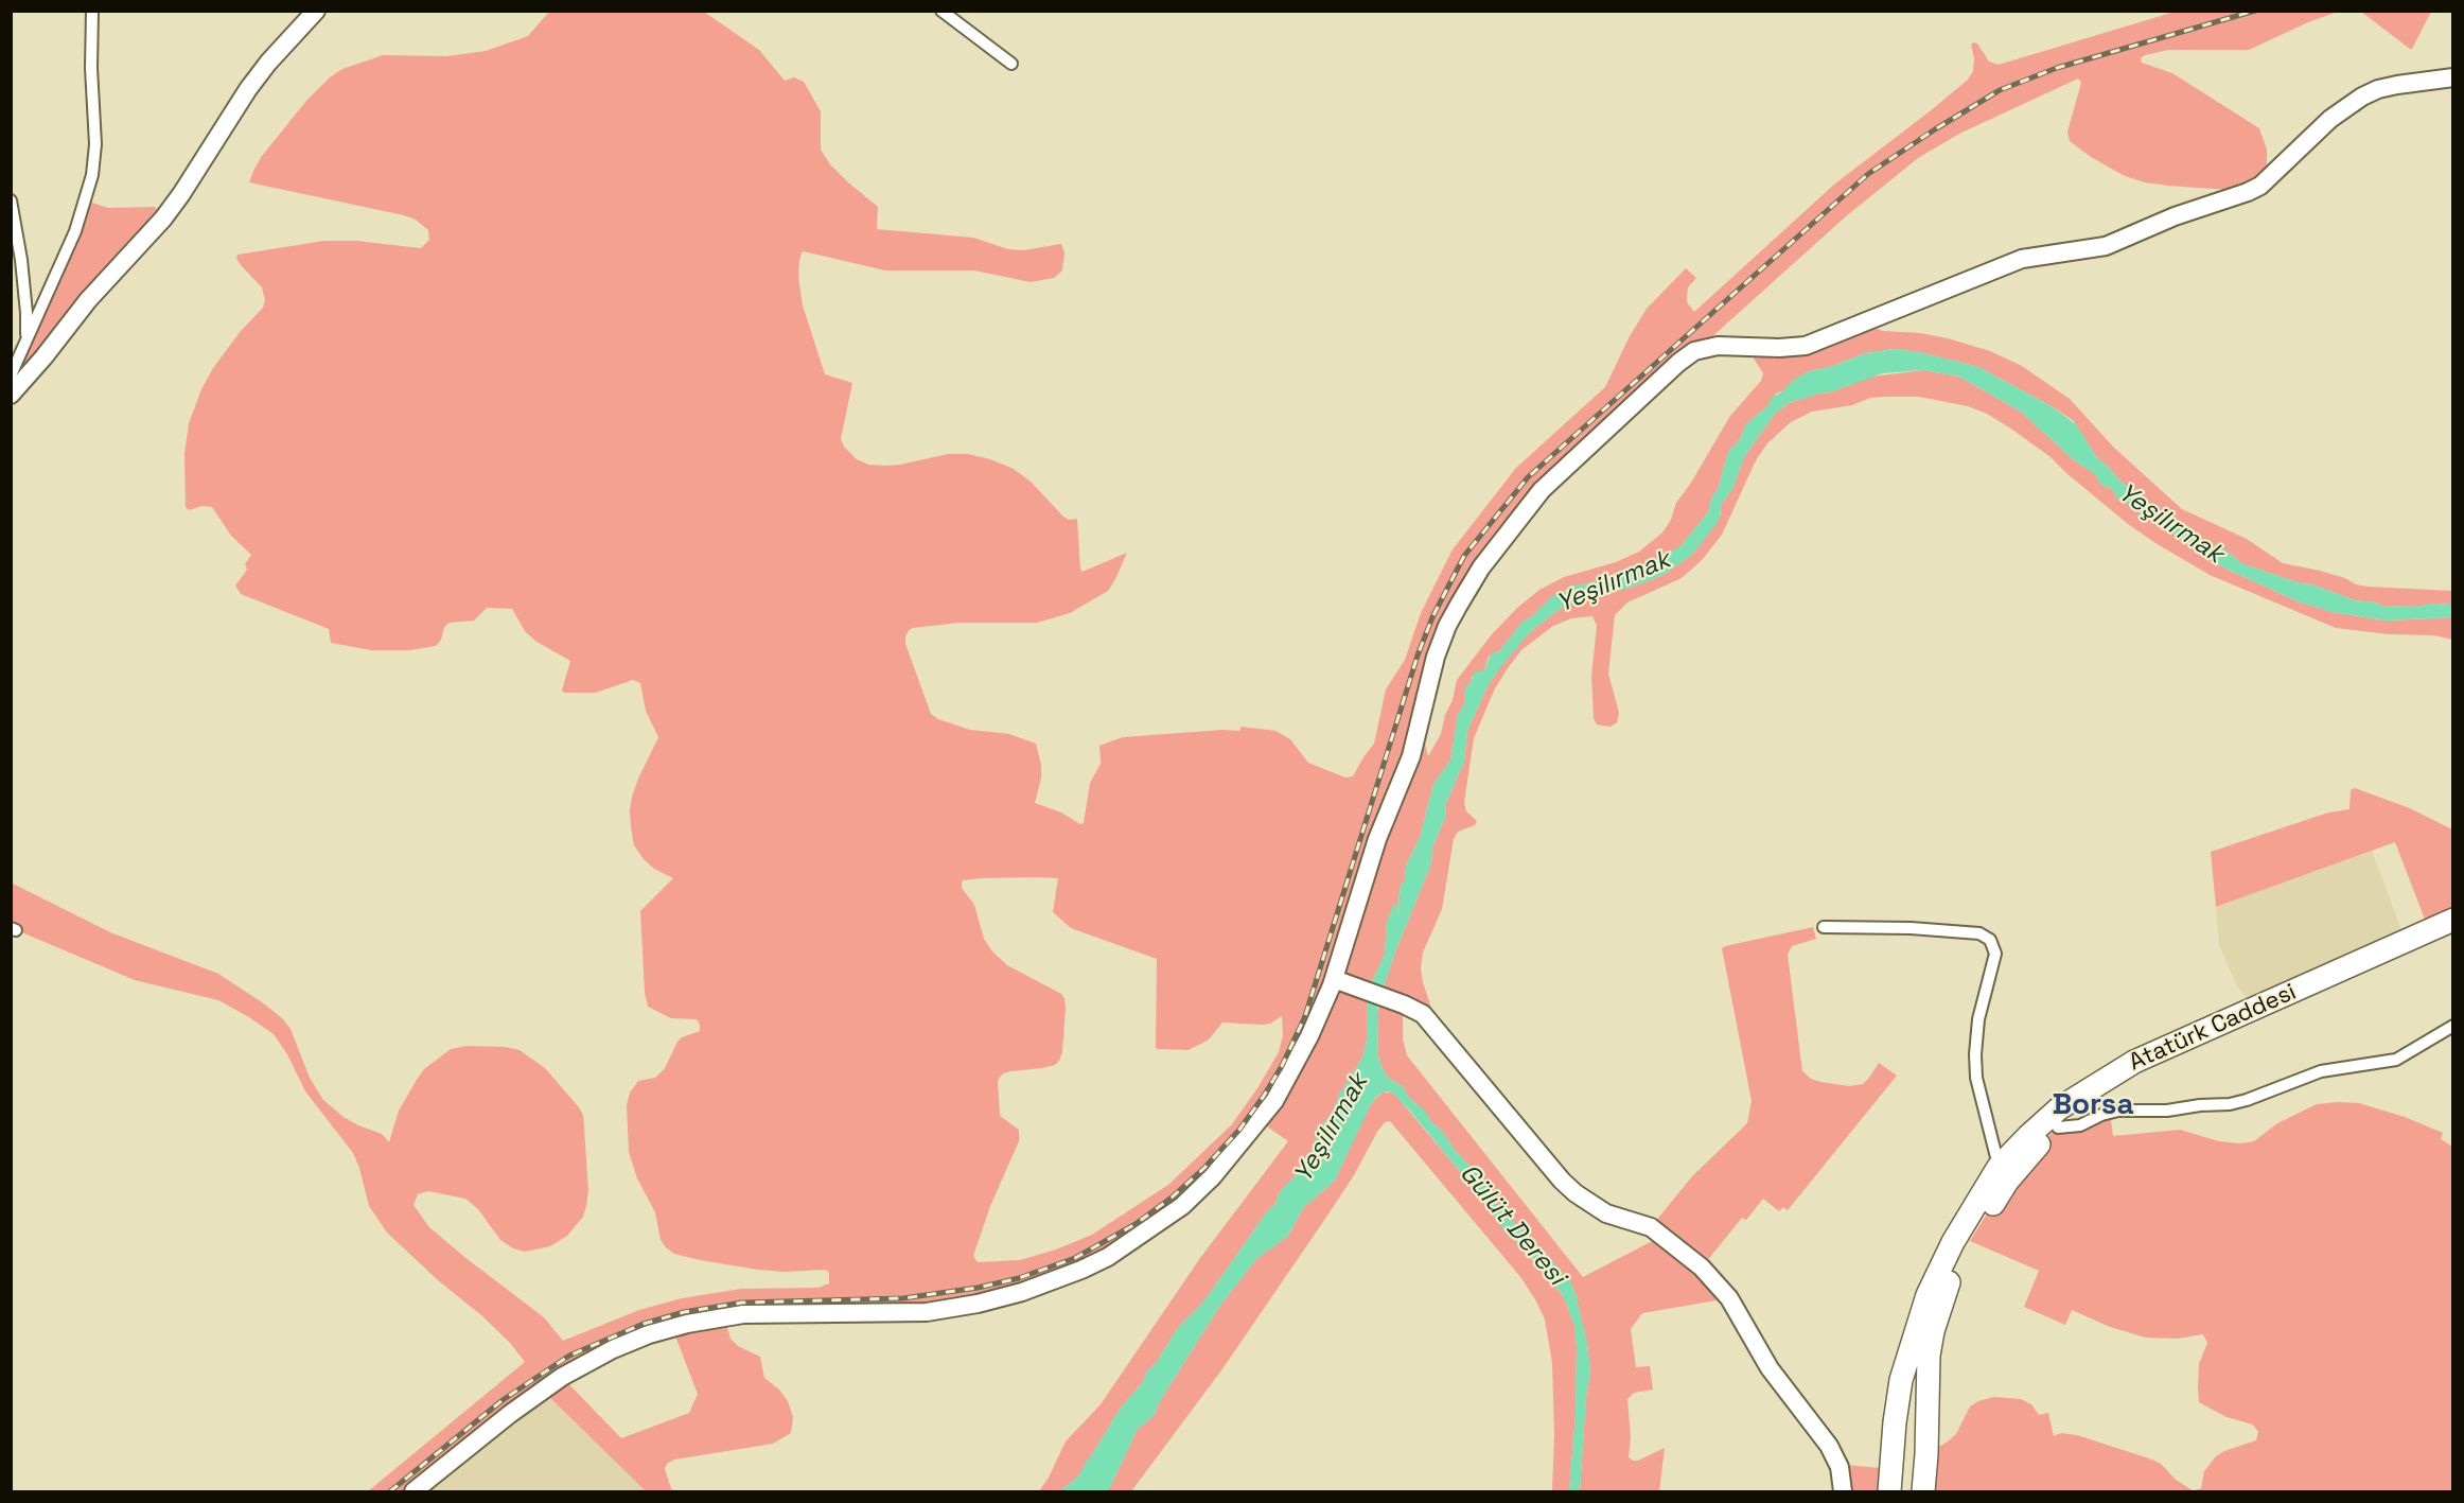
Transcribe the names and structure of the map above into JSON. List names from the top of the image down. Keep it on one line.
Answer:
{"streets":{"highway":["Atatürk Caddesi"]},"districts":["Borsa"],"water":["Yeşilırmak","Gülüt Deresi"]}
